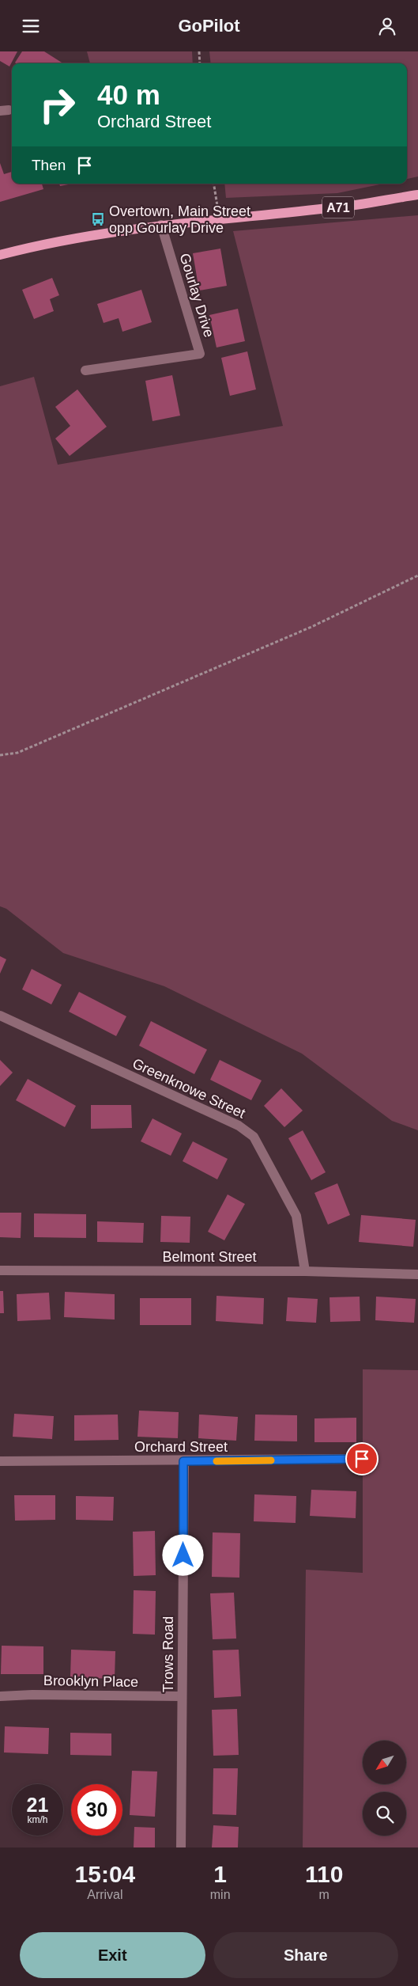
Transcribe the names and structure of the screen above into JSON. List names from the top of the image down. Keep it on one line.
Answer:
{"streets":{"main road":["A71"],"street":["Gourlay Drive","Greenknowe Street","Belmont Street","Orchard Street","Trows Road","Brooklyn Place"]},"crossings":[["A71","Gourlay Drive"],["Greenknowe Street","Belmont Street"],["Orchard Street","Trows Road"],["Trows Road","Brooklyn Place"]],"places":{"bus stop":["Overtown, Main Street opp Gourlay Drive"]},"north":"bottom left","page":{"header":"GoPilot","turn":["40 m","Orchard Street"],"then":"Then","speed":"21 km/h","limit":"30","eta":["15:04","Arrival","1","min","110","m"],"buttons":["Exit","Share"]}}
